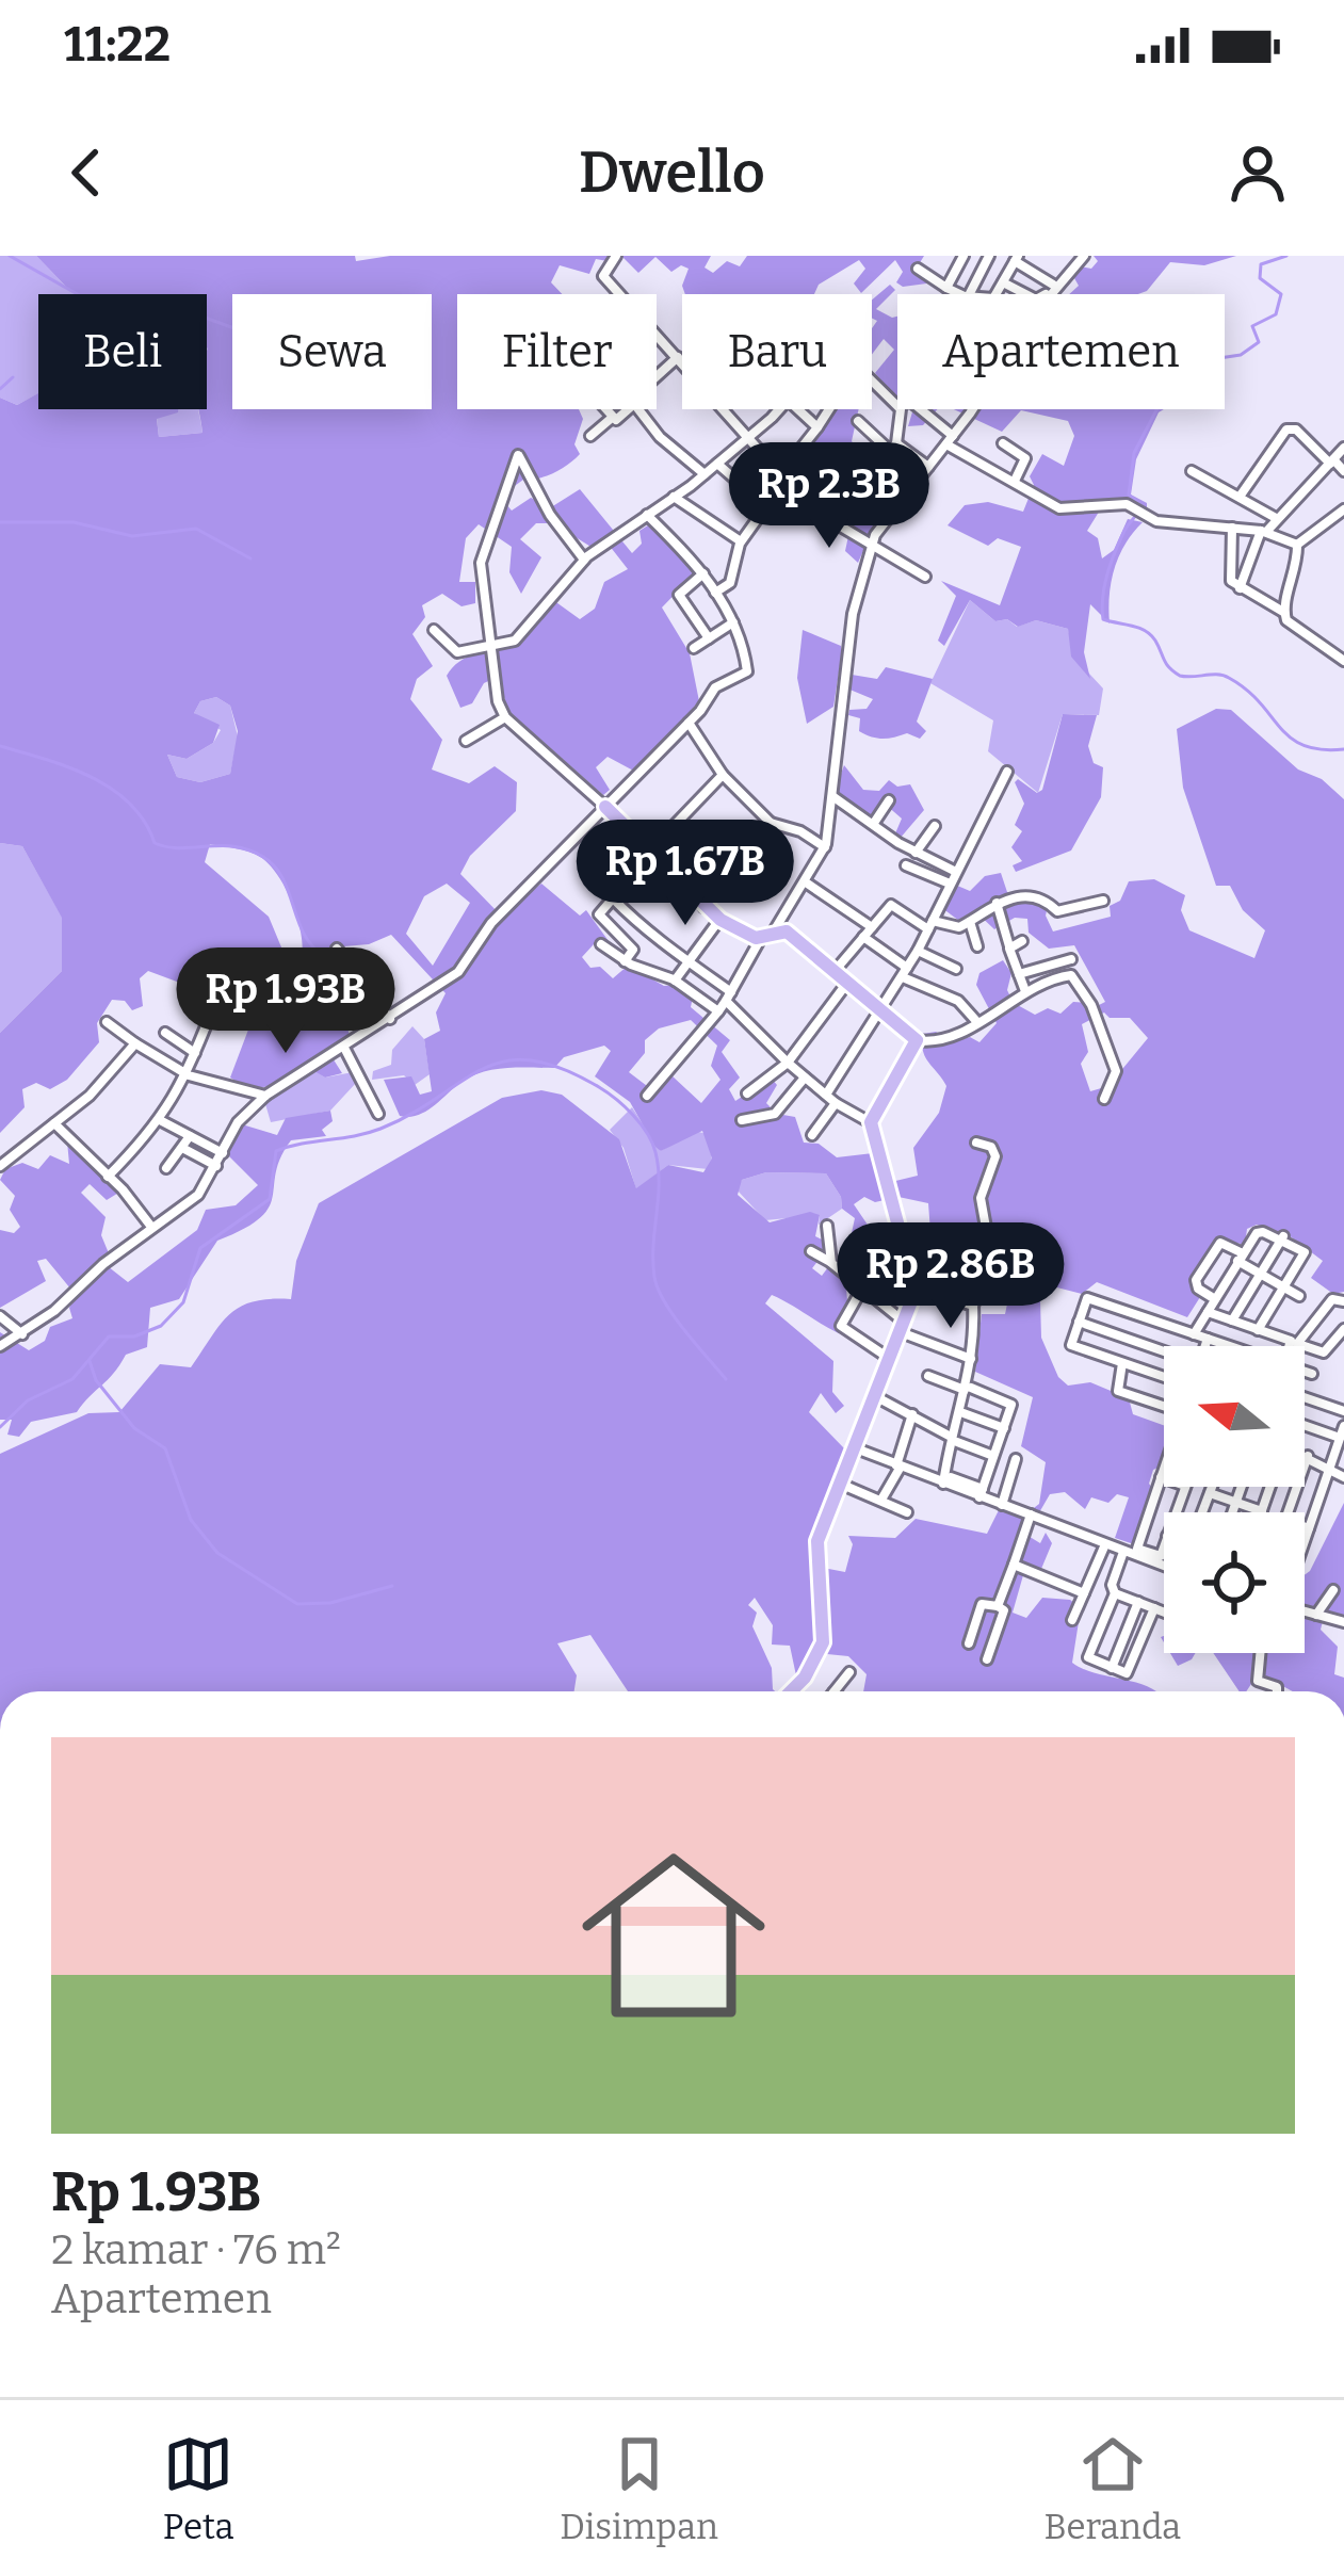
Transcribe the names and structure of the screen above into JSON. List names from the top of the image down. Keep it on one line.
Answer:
{"north":"left","page":{"status":"11:22","header":"Dwello","chip":["Beli","Sewa","Filter","Baru","Apartemen"],"price":["Rp 2.3B","Rp 1.67B","Rp 1.93B","Rp 2.86B"],"list":[{"name":"Rp 1.93B","note":"2 kamar · 76 m² · Apartemen"}],"tabs":["Peta","Disimpan","Beranda"]}}
